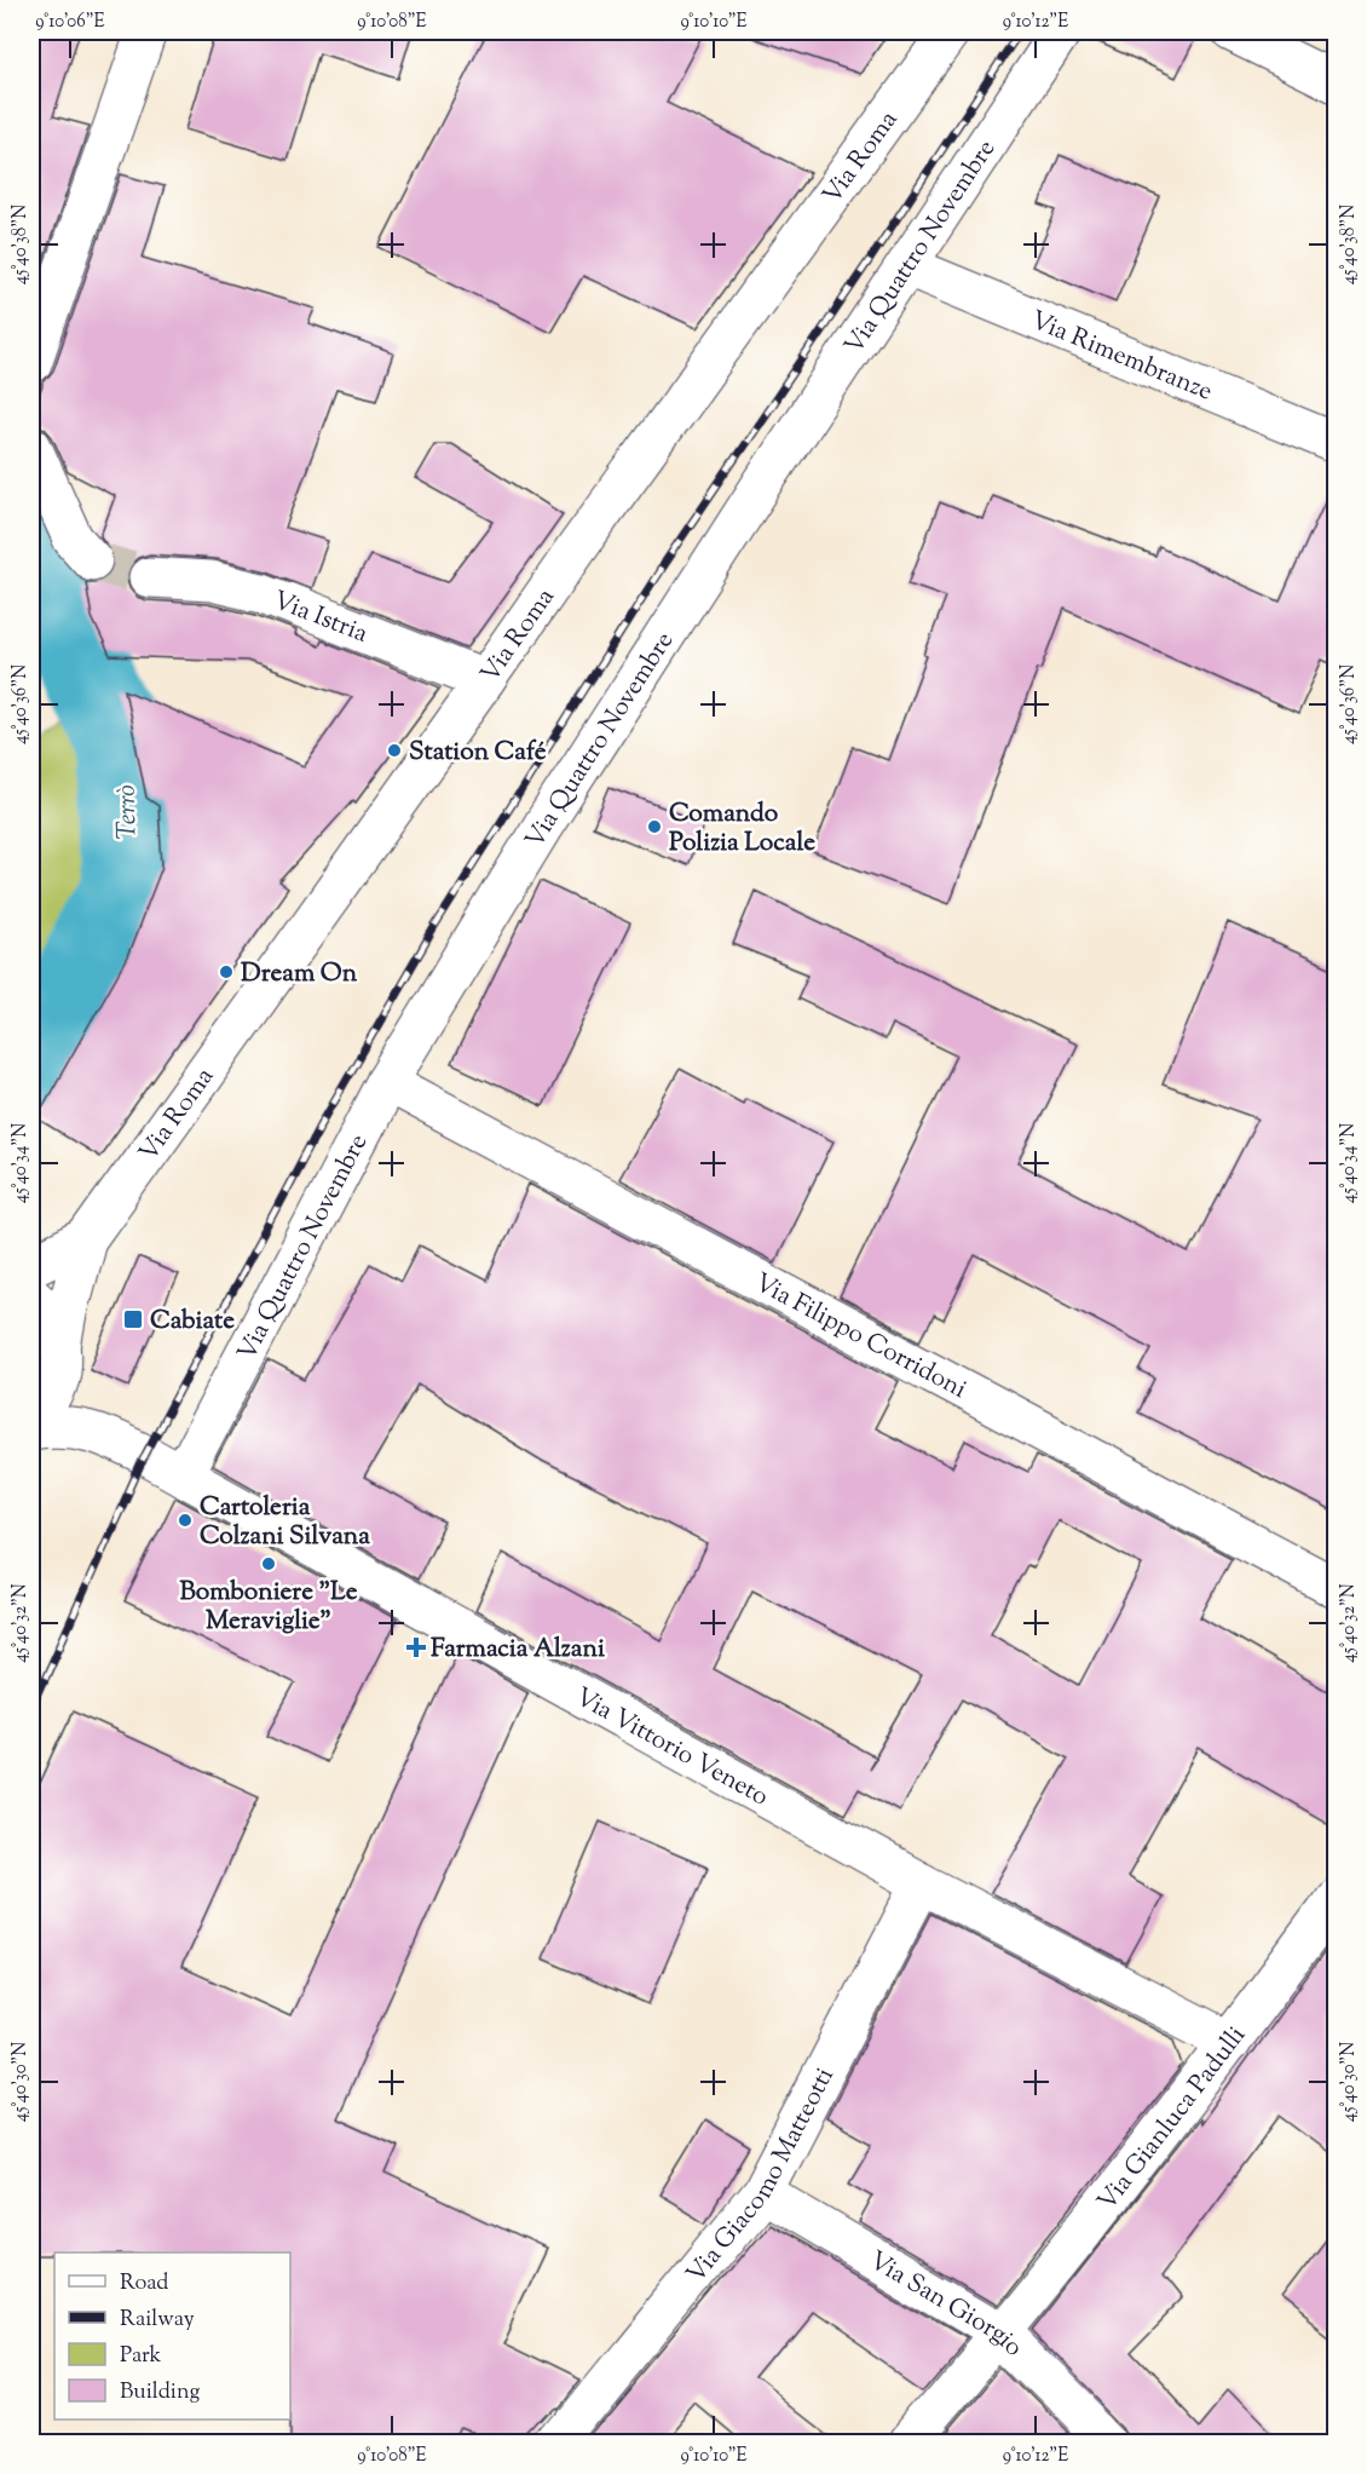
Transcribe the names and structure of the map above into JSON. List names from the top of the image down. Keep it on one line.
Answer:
{"streets":{"street":["Via Roma","Via Quattro Novembre","Via Rimembranze","Via Istria","Via Filippo Corridoni","Via Vittorio Veneto","Via Gianluca Padulli","Via Giacomo Matteotti","Via San Giorgio"]},"crossings":[["Via Roma","Via Istria"],["Via Roma","Via Vittorio Veneto"],["Via Quattro Novembre","Via Rimembranze"],["Via Quattro Novembre","Via Filippo Corridoni"],["Via Quattro Novembre","Via Vittorio Veneto"],["Via Vittorio Veneto","Via Gianluca Padulli"],["Via Vittorio Veneto","Via Giacomo Matteotti"],["Via Gianluca Padulli","Via San Giorgio"],["Via Giacomo Matteotti","Via San Giorgio"]],"water":["Terrò"],"places":{"other":["Station Café","Comando Polizia Locale","Dream On","Cartoleria Colzani Silvana","Bomboniere \"Le Meraviglie\""],"transit":["Cabiate"],"health":["Farmacia Alzani"]},"legend":["Road","Railway","Park","Building"],"coordinates":["9°10'06\"E","9°10'08\"E","9°10'10\"E","9°10'12\"E","45°40'38\"N","45°40'36\"N","45°40'34\"N","45°40'32\"N","45°40'30\"N"]}
